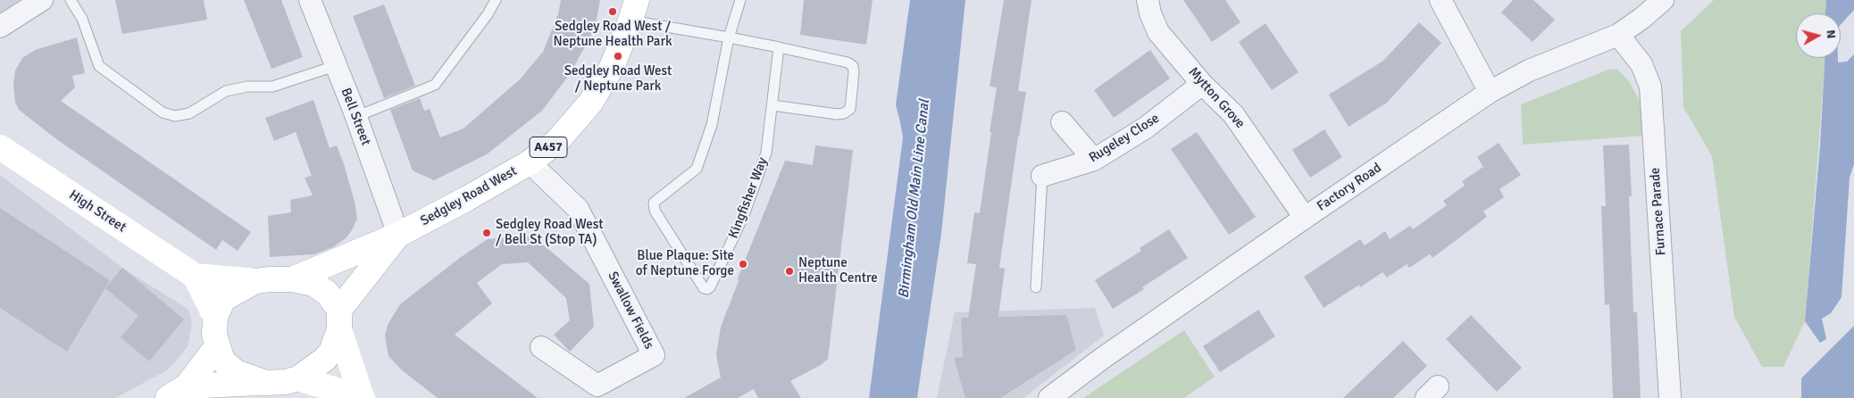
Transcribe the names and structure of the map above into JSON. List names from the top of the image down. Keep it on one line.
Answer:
{"streets":{"main road":["A457","Sedgley Road West","High Street"],"street":["Mytton Grove","Bell Street","Rugeley Close","Factory Road","Furnace Parade","Swallow Fields"],"lane":["Kingfisher Way"]},"crossings":[["Mytton Grove","Rugeley Close"],["Mytton Grove","Factory Road"],["Bell Street","Sedgley Road West"],["A457","Sedgley Road West"],["A457","High Street"],["Factory Road","Furnace Parade"],["Sedgley Road West","High Street"],["Sedgley Road West","Swallow Fields"]],"water":["Birmingham Old Main Line Canal"],"places":["Sedgley Road West / Neptune Health Park","Sedgley Road West / Neptune Park","Sedgley Road West / Bell St (Stop TA)","Blue Plaque: Site of Neptune Forge","Neptune Health Centre"],"north":"right"}
